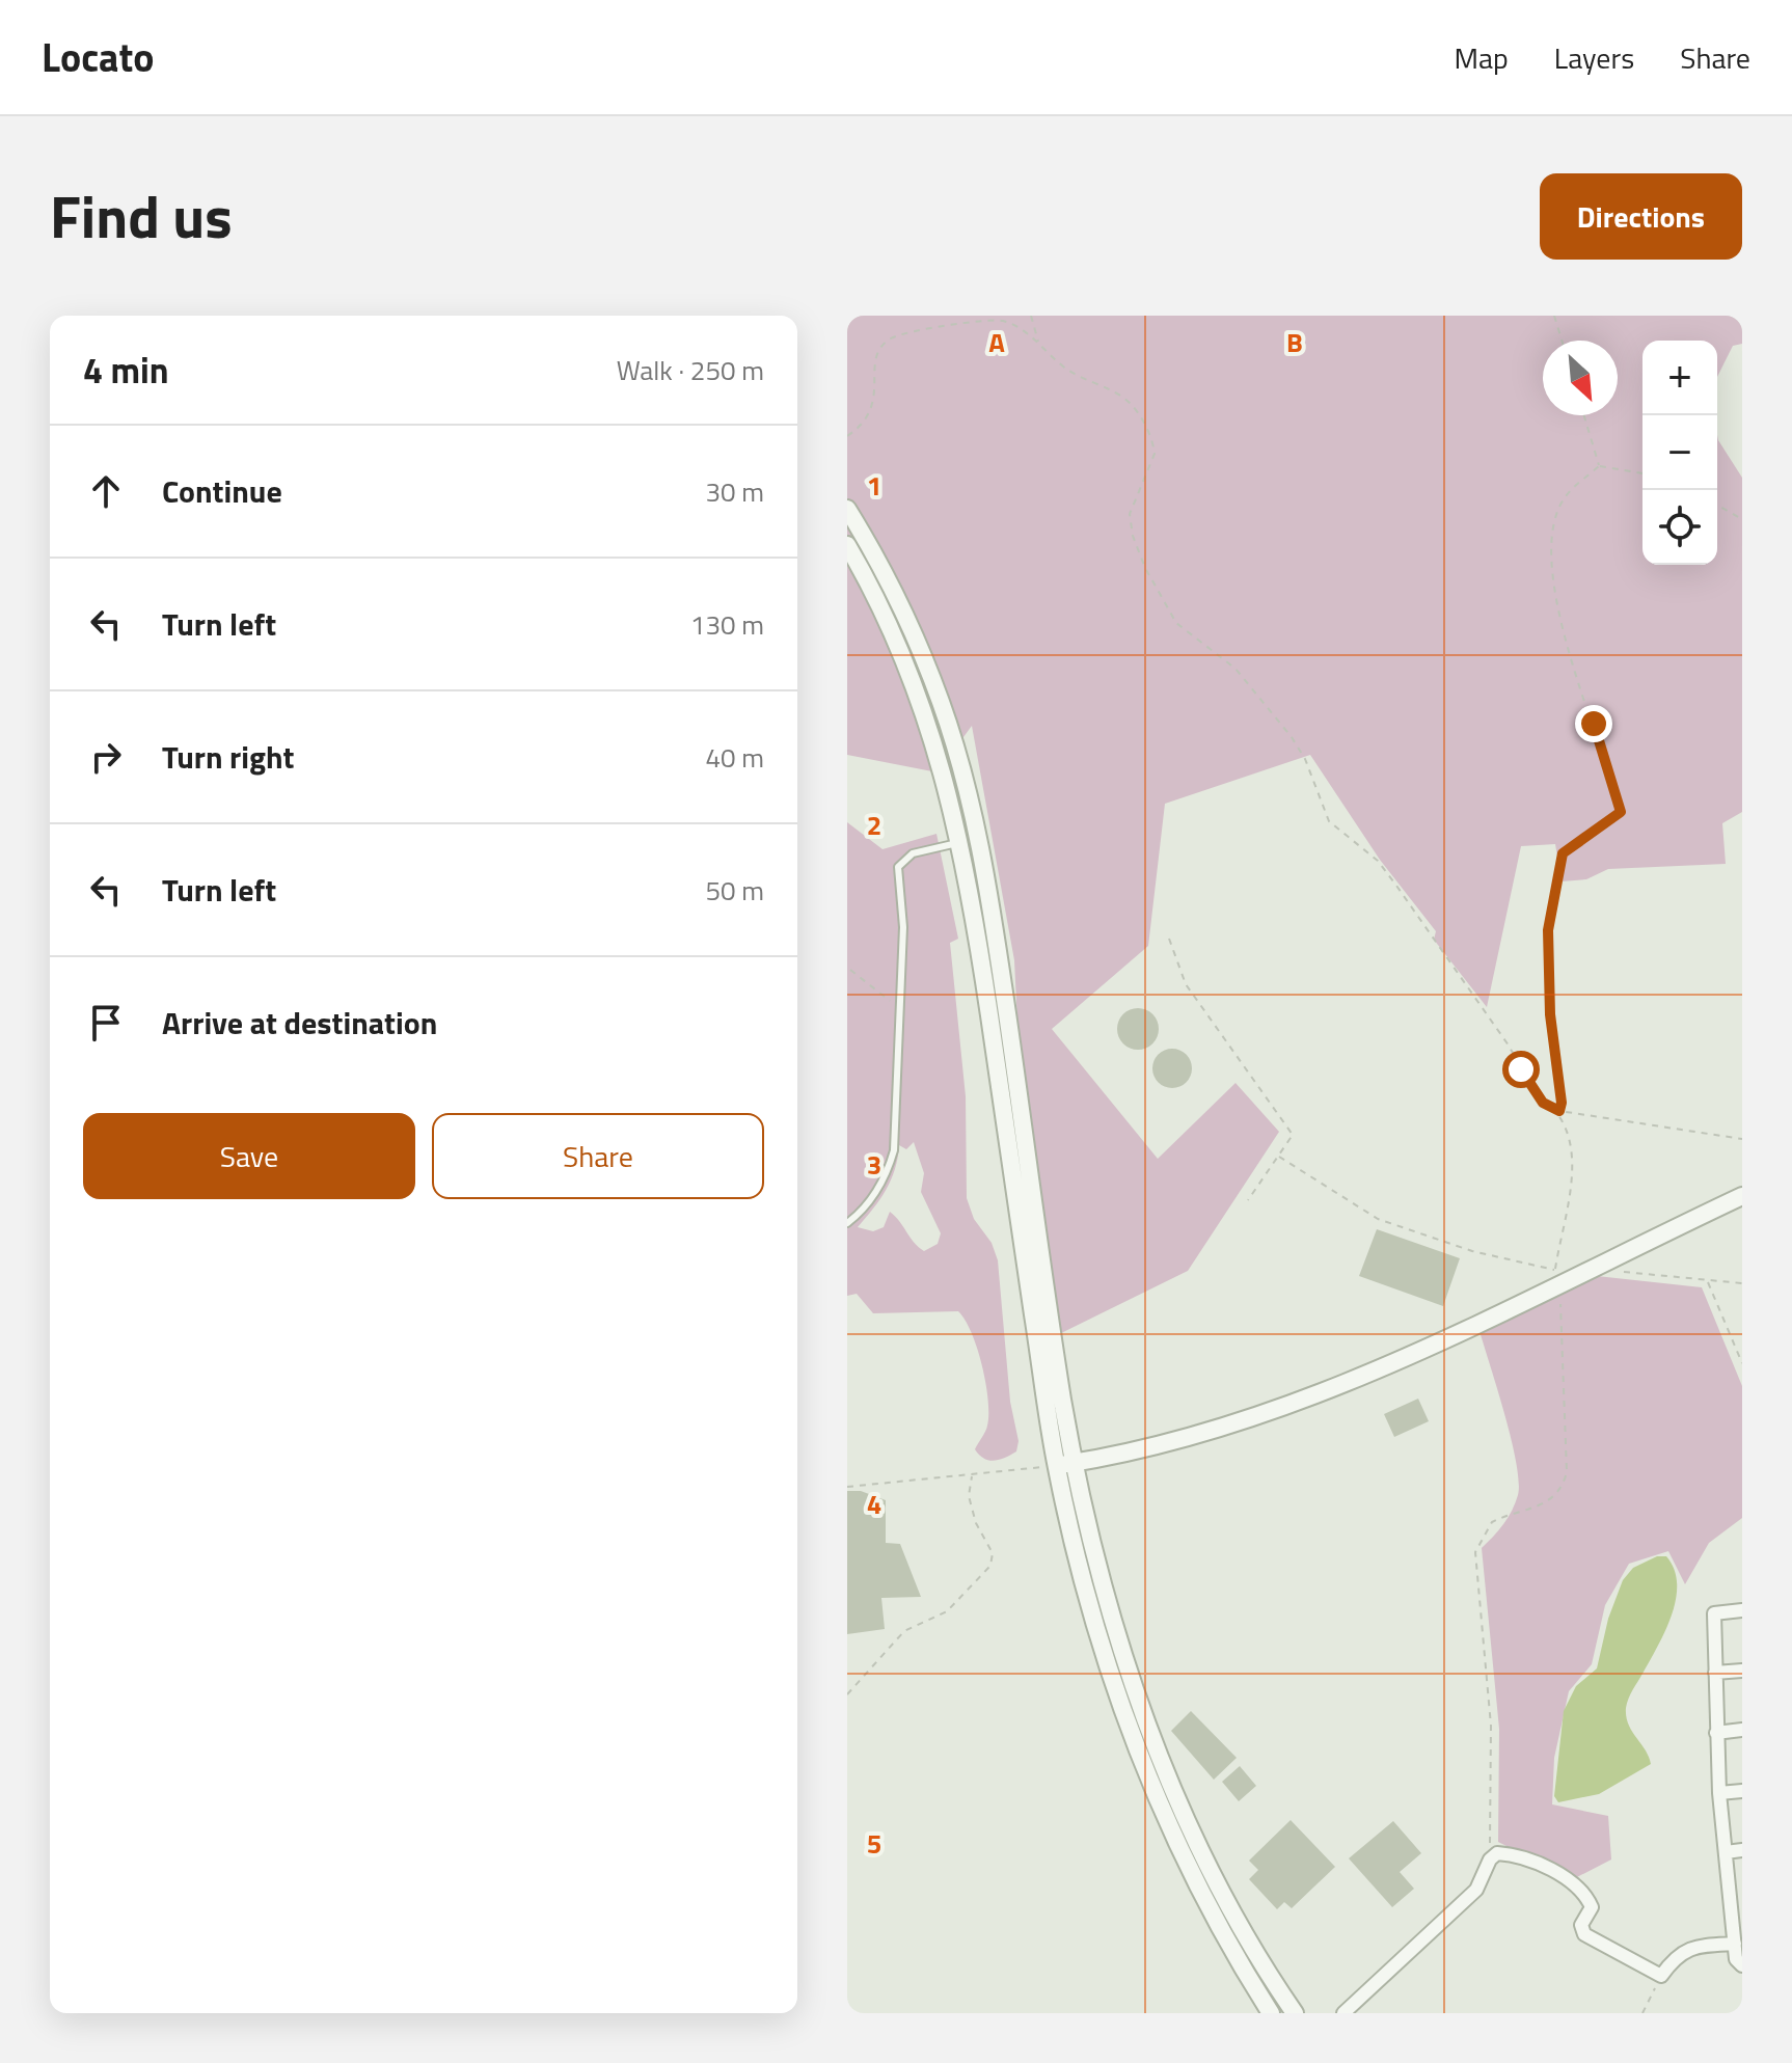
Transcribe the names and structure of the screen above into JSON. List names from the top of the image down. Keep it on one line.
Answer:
{"north":"bottom right","page":{"header":"Locato","nav":["Map","Layers","Share"],"title":"Find us","buttons":["Directions",["Save","Share"]],"heading":["4 min","Walk · 250 m"],"map_buttons":["+","−"],"list":[["Continue","30 m"],["Turn left","130 m"],["Turn right","40 m"],["Turn left","50 m"],"Arrive at destination"]},"grid":{"columns":["A","B"],"rows":["1","2","3","4","5"]}}
